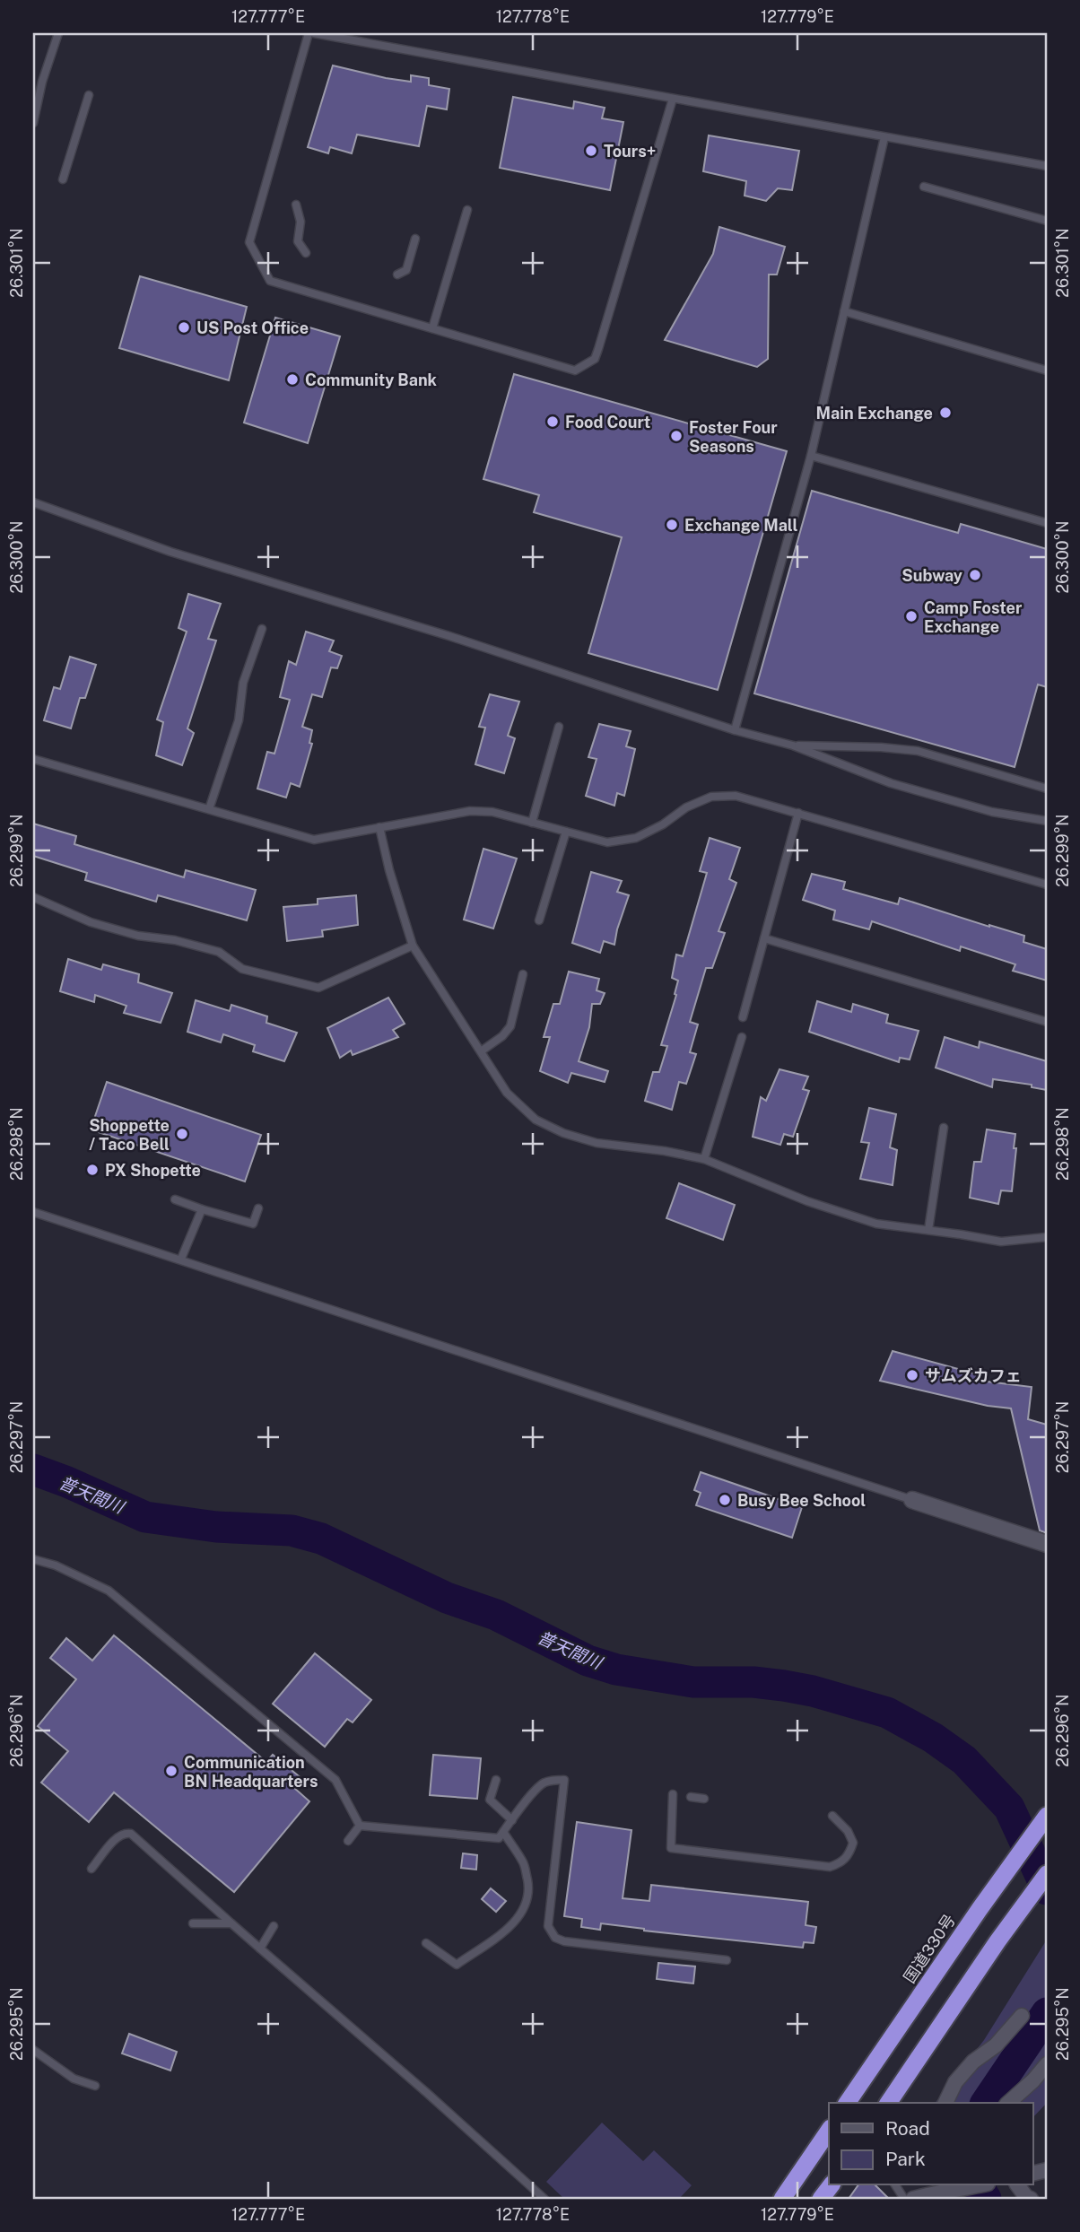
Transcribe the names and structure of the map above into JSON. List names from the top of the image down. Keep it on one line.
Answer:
{"streets":{"highway":["国道330号"]},"water":["普天間川"],"places":["Tours+","US Post Office","Community Bank","Main Exchange","Food Court","Foster Four Seasons","Exchange Mall","Subway","Camp Foster Exchange","Shoppette / Taco Bell","PX Shopette","サムズカフェ","Busy Bee School","Communication BN Headquarters"],"legend":["Road","Park"],"coordinates":["127.777°E","127.778°E","127.779°E","26.301°N","26.300°N","26.299°N","26.298°N","26.297°N","26.296°N","26.295°N"]}
